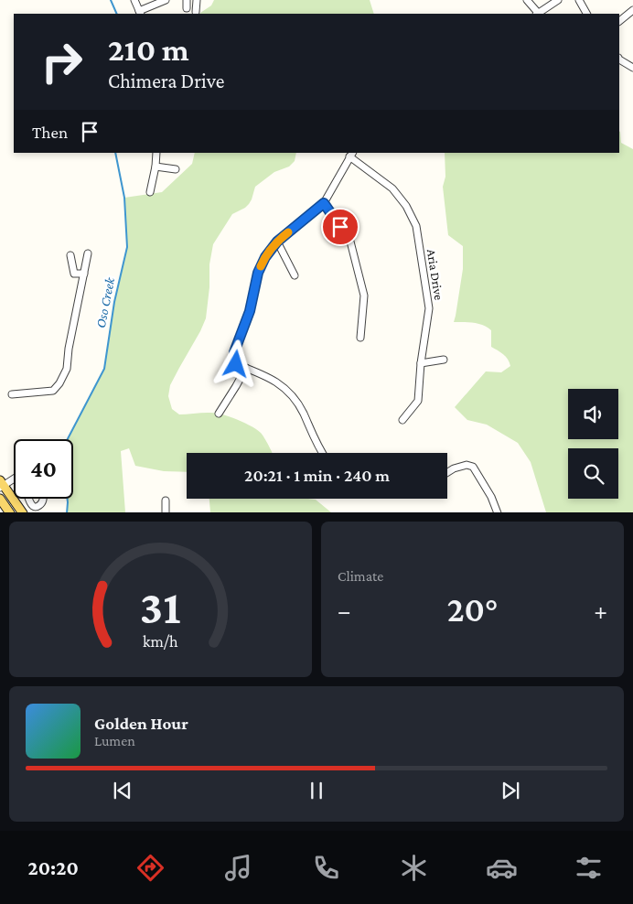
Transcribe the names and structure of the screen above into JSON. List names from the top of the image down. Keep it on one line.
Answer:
{"streets":{"street":["Aria Drive"]},"water":["Oso Creek"],"page":{"turn":["210 m","Chimera Drive"],"then":"Then","limit":"40","trip":"20:21 · 1 min · 240 m","tile":"Climate","heat":["−","20°","+"],"song":["Golden Hour","Lumen"],"tabs":"20:20","gauge":["31","km/h"]}}
